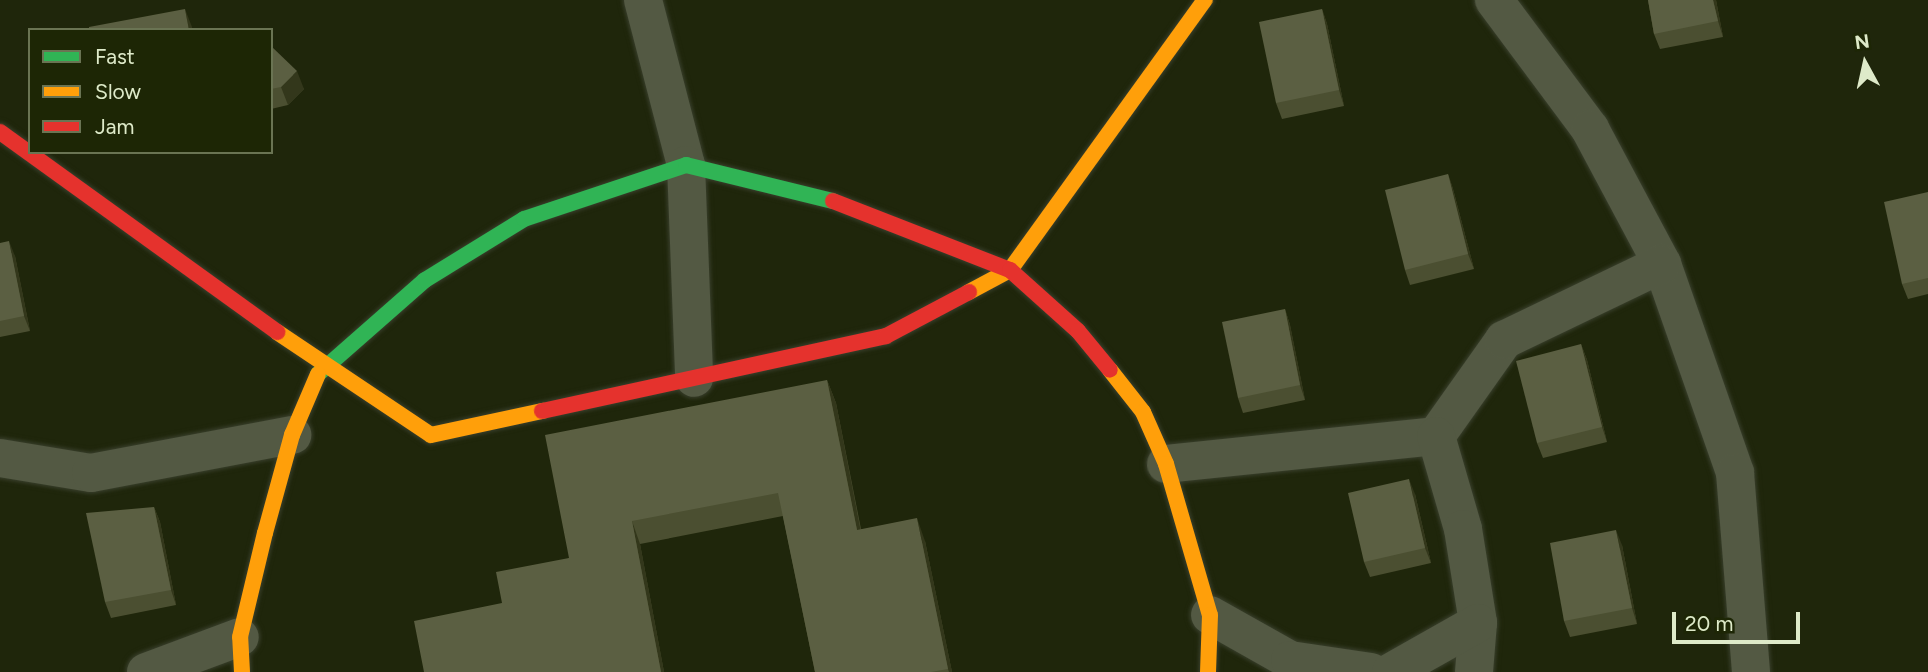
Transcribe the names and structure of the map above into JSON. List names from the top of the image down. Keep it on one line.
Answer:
{"legend":["Fast","Slow","Jam"],"scale_bar":"20 m","north":"top"}
